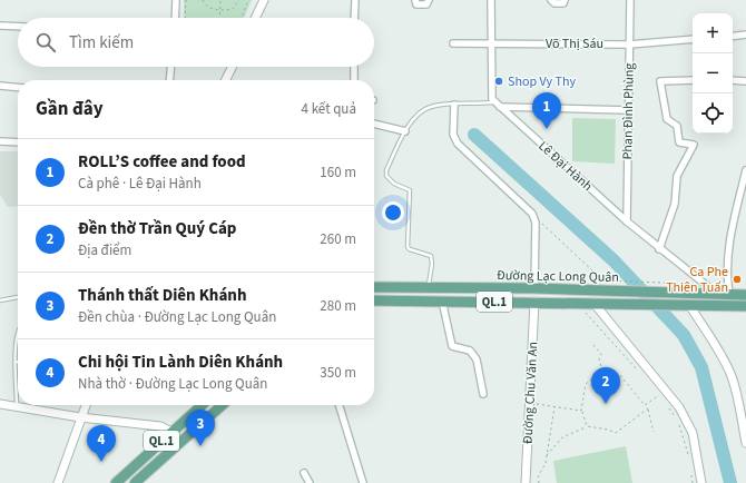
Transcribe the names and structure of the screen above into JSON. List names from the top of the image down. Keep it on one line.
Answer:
{"streets":{"main road":["Đường Lạc Long Quân","QL.1"],"street":["Võ Thị Sáu","Phan Đình Phùng","Lê Đại Hành","Đường Chu Văn An"]},"crossings":[["Võ Thị Sáu","Phan Đình Phùng"],["Phan Đình Phùng","Lê Đại Hành"],["Lê Đại Hành","Đường Lạc Long Quân"],["Đường Lạc Long Quân","Đường Chu Văn An"]],"places":["Shop Vy Thy","Ca Phe Thiên Tuấn"],"page":{"map_buttons":["+","−"],"search":"Tìm kiếm","heading":["Gần đây","4 kết quả"],"pins":["1","2","3","4"],"list":[{"mark":"1","name":"ROLL’S coffee and food","note":"Cà phê · Lê Đại Hành","value":"160 m"},{"mark":"2","name":"Đền thờ Trần Quý Cáp","note":"Địa điểm","value":"260 m"},{"mark":"3","name":"Thánh thất Diên Khánh","note":"Đền chùa · Đường Lạc Long Quân","value":"280 m"},{"mark":"4","name":"Chi hội Tin Lành Diên Khánh","note":"Nhà thờ · Đường Lạc Long Quân","value":"350 m"}]}}
